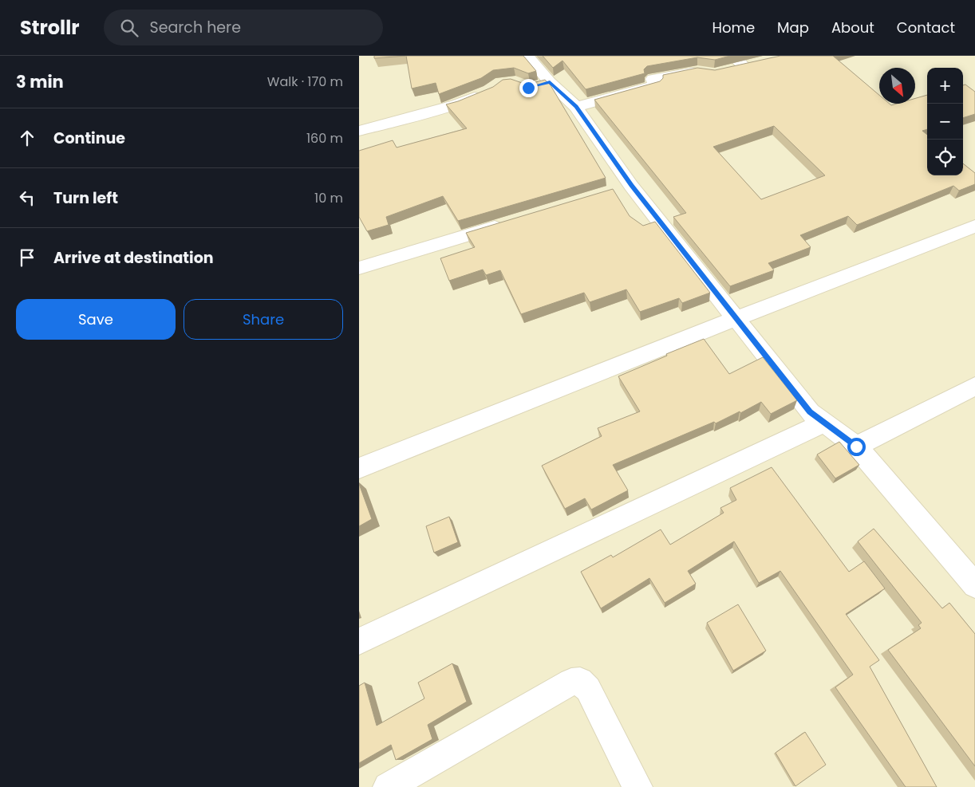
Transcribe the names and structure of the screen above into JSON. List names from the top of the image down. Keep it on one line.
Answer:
{"north":"bottom right","page":{"header":"Strollr","search":"Search here","nav":["Home","Map","About","Contact"],"heading":["3 min","Walk · 170 m"],"map_buttons":["+","−"],"list":[["Continue","160 m"],["Turn left","10 m"],"Arrive at destination"],"buttons":["Save","Share"]}}
